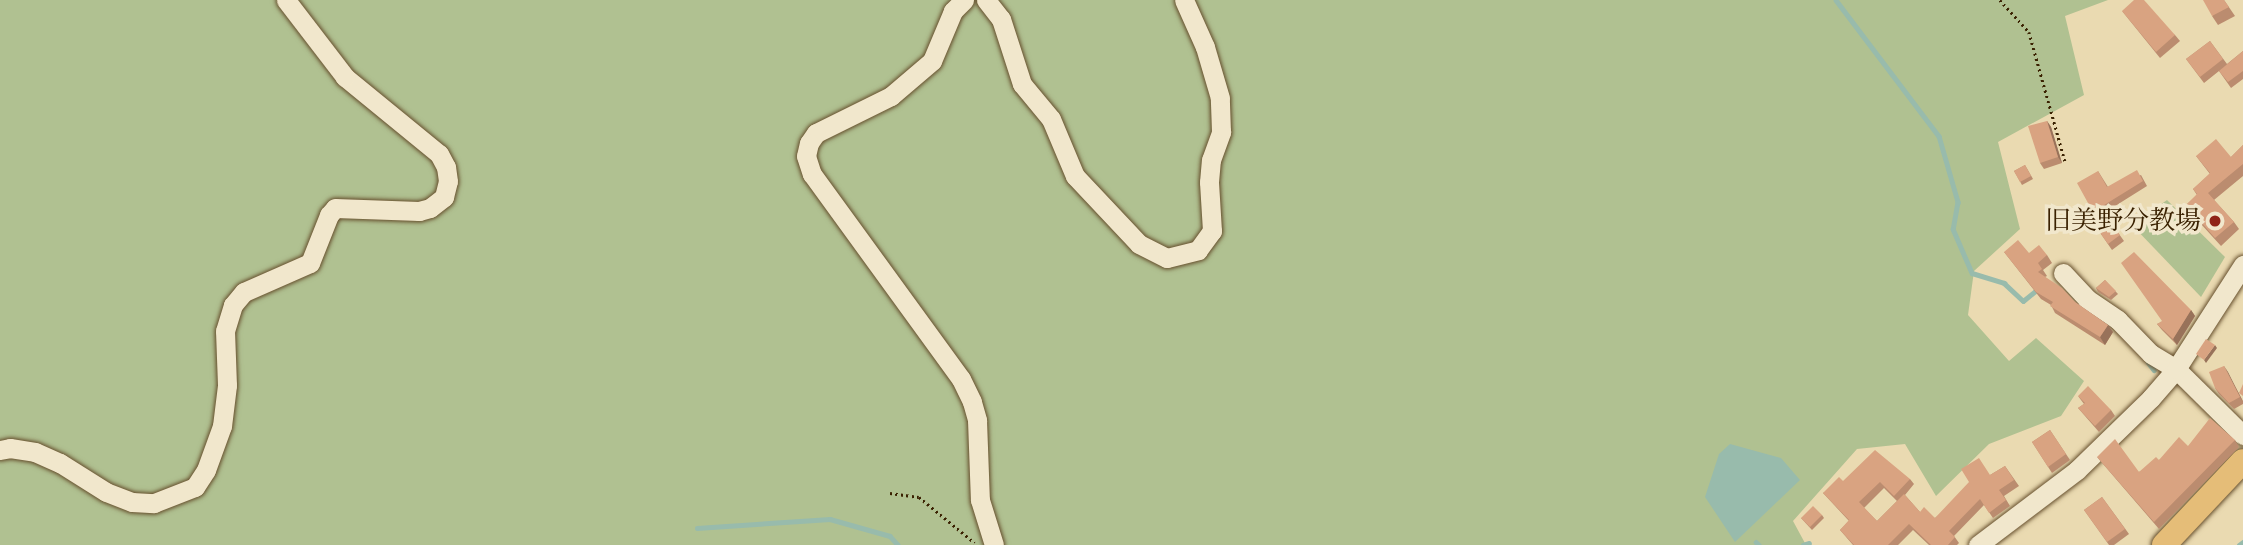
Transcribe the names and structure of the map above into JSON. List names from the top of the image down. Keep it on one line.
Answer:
{"places":["旧美野分教場"]}
